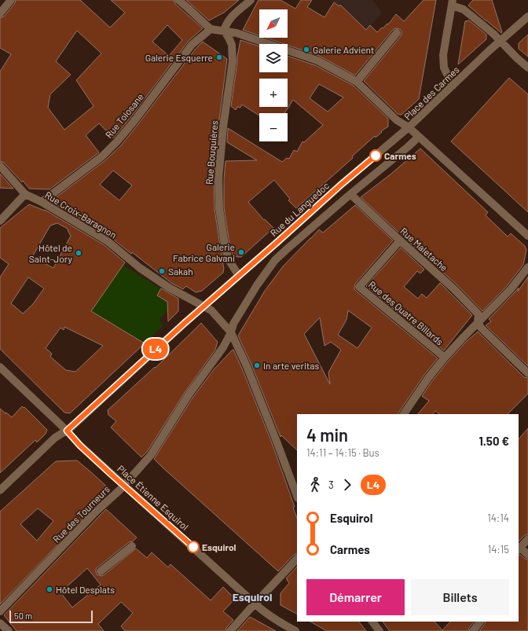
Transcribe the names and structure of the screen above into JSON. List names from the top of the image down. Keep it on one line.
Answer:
{"streets":{"street":["Place des Carmes","Rue Tolosane","Rue Bouquières","Rue du Languedoc","Rue Croix-Baragnon","Rue Maletache","Rue des Quatre Billards","Place Étienne Esquirol","Rue des Tourneurs"]},"crossings":[["Place des Carmes","Rue du Languedoc"],["Rue Tolosane","Rue Croix-Baragnon"],["Rue Bouquières","Rue du Languedoc"],["Rue du Languedoc","Rue Croix-Baragnon"],["Rue du Languedoc","Place Étienne Esquirol"],["Rue Croix-Baragnon","Rue des Tourneurs"],["Rue Maletache","Rue des Quatre Billards"],["Rue Maletache","Rue des Tourneurs"],["Place Étienne Esquirol","Rue des Tourneurs"]],"districts":["Esquirol"],"places":["Galerie Advient","Galerie Esquerre","Carmes","Galerie Fabrice Galvani","Hôtel de Saint-Jory","Sakah","In arte veritas","Esquirol","Hôtel Desplats"],"lines":["bus line L4"],"scale_bar":"50 m","north":"bottom left","page":{"on_map":"L4","map_buttons":["+","−"],"heading":["4 min","14:11 – 14:15 · Bus","1.50 €"],"legs":["3","L4"],"list":[{"name":"Esquirol","value":"14:14"},{"name":"Carmes","value":"14:15"}],"buttons":["Démarrer","Billets"],"scale":"50 m"}}
